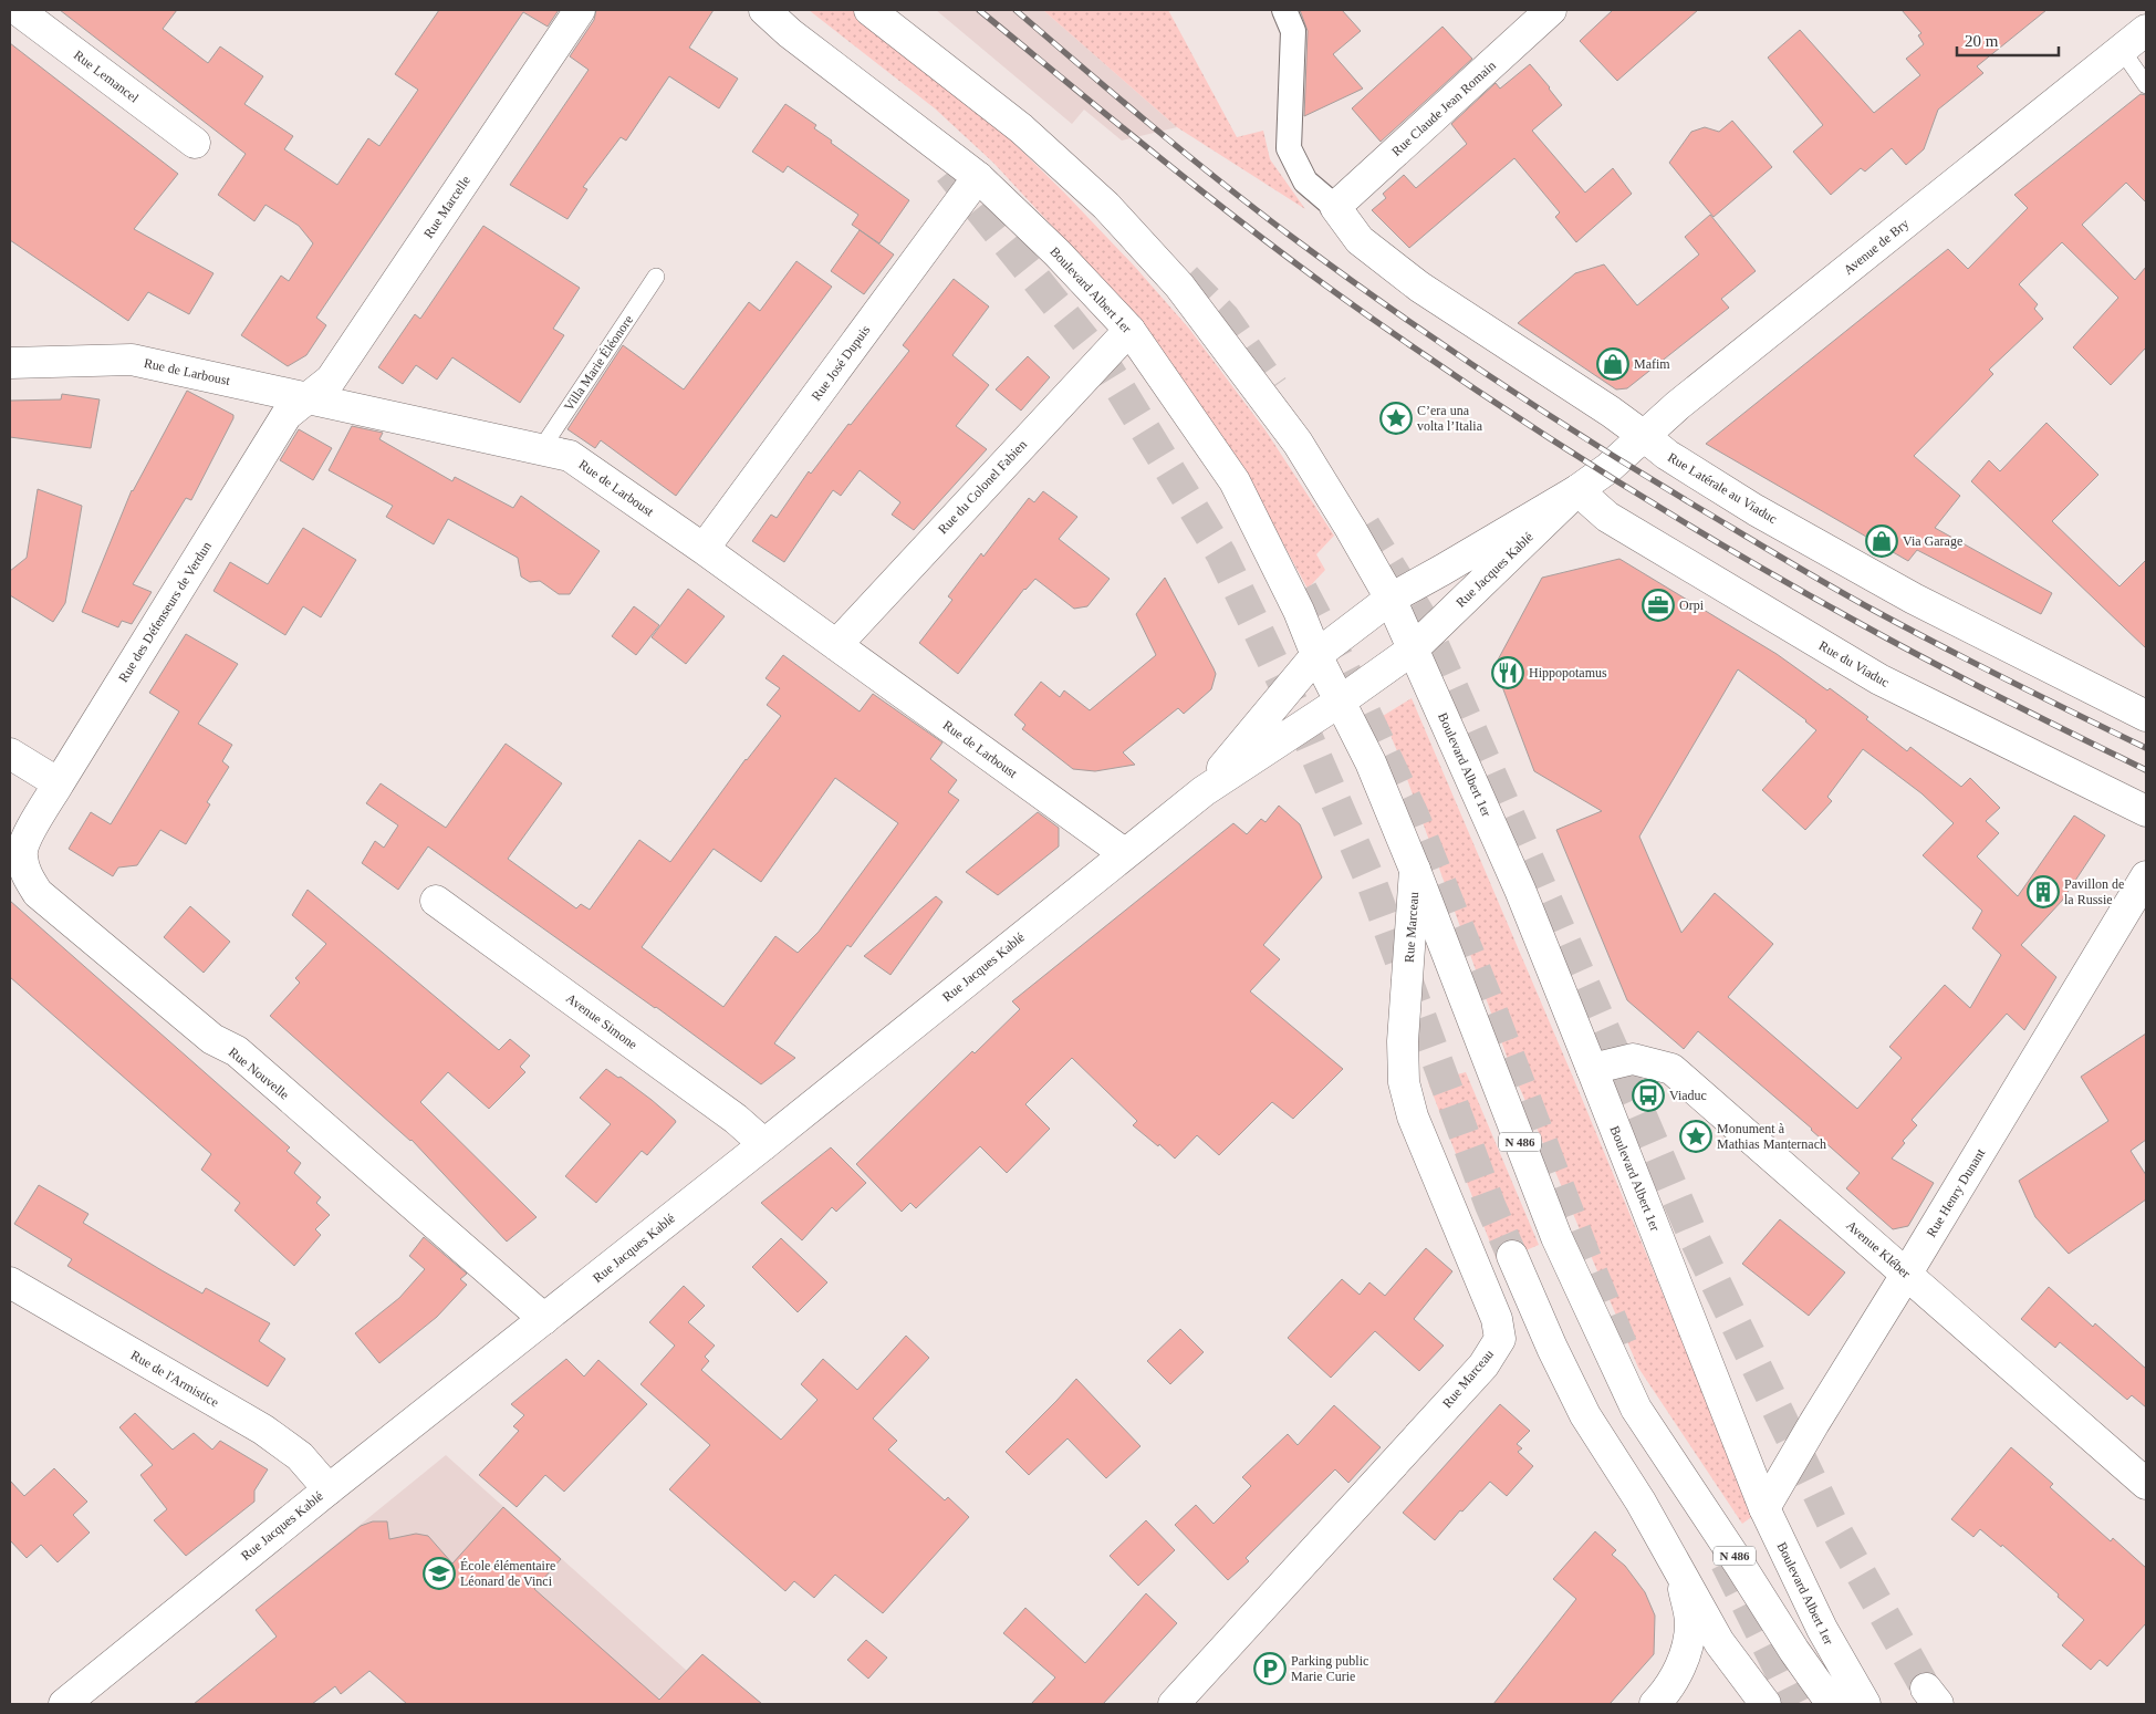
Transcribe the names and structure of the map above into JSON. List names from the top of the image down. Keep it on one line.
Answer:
{"streets":{"main road":["Rue Lemancel","Rue Claude Jean Romain","Rue Marcelle","Avenue de Bry","Boulevard Albert 1er","Rue José Dupuis","Rue de Larboust","Rue du Colonel Fabien","Rue Latérale au Viaduc","Rue Jacques Kablé","Rue des Défenseurs de Verdun","Rue du Viaduc","Rue Marceau","Avenue Simone","Rue Nouvelle","N 486","Rue Henry Dunant","Avenue Kléber","Rue de l'Armistice"],"lane":["Villa Marie Éléonore"]},"crossings":[["Rue Claude Jean Romain","Rue Latérale au Viaduc"],["Rue Marcelle","Rue de Larboust"],["Rue Marcelle","Rue des Défenseurs de Verdun"],["Avenue de Bry","Rue Latérale au Viaduc"],["Avenue de Bry","Rue Jacques Kablé"],["Boulevard Albert 1er","Rue José Dupuis"],["Boulevard Albert 1er","Rue du Colonel Fabien"],["Boulevard Albert 1er","Rue Jacques Kablé"],["Boulevard Albert 1er","N 486"],["Boulevard Albert 1er","Rue Henry Dunant"],["Boulevard Albert 1er","Avenue Kléber"],["Villa Marie Éléonore","Rue de Larboust"],["Rue José Dupuis","Rue de Larboust"],["Rue de Larboust","Rue du Colonel Fabien"],["Rue de Larboust","Rue Jacques Kablé"],["Rue de Larboust","Rue des Défenseurs de Verdun"],["Rue Jacques Kablé","Rue du Viaduc"],["Rue Jacques Kablé","Avenue Simone"],["Rue Jacques Kablé","Rue Nouvelle"],["Rue Jacques Kablé","N 486"],["Rue Jacques Kablé","Rue de l'Armistice"],["Rue des Défenseurs de Verdun","Rue Nouvelle"],["Rue Marceau","N 486"],["Rue Henry Dunant","Avenue Kléber"]],"places":{"shop":["Mafim","Via Garage"],"place":["C’era una volta l’Italia","Monument à Mathias Manternach"],"office":["Orpi"],"restaurant":["Hippopotamus"],"building":["Pavillon de la Russie"],"bus stop":["Viaduc"],"school or university":["École élémentaire Léonard de Vinci"],"parking":["Parking public Marie Curie"]},"scale_bar":"20 m"}
